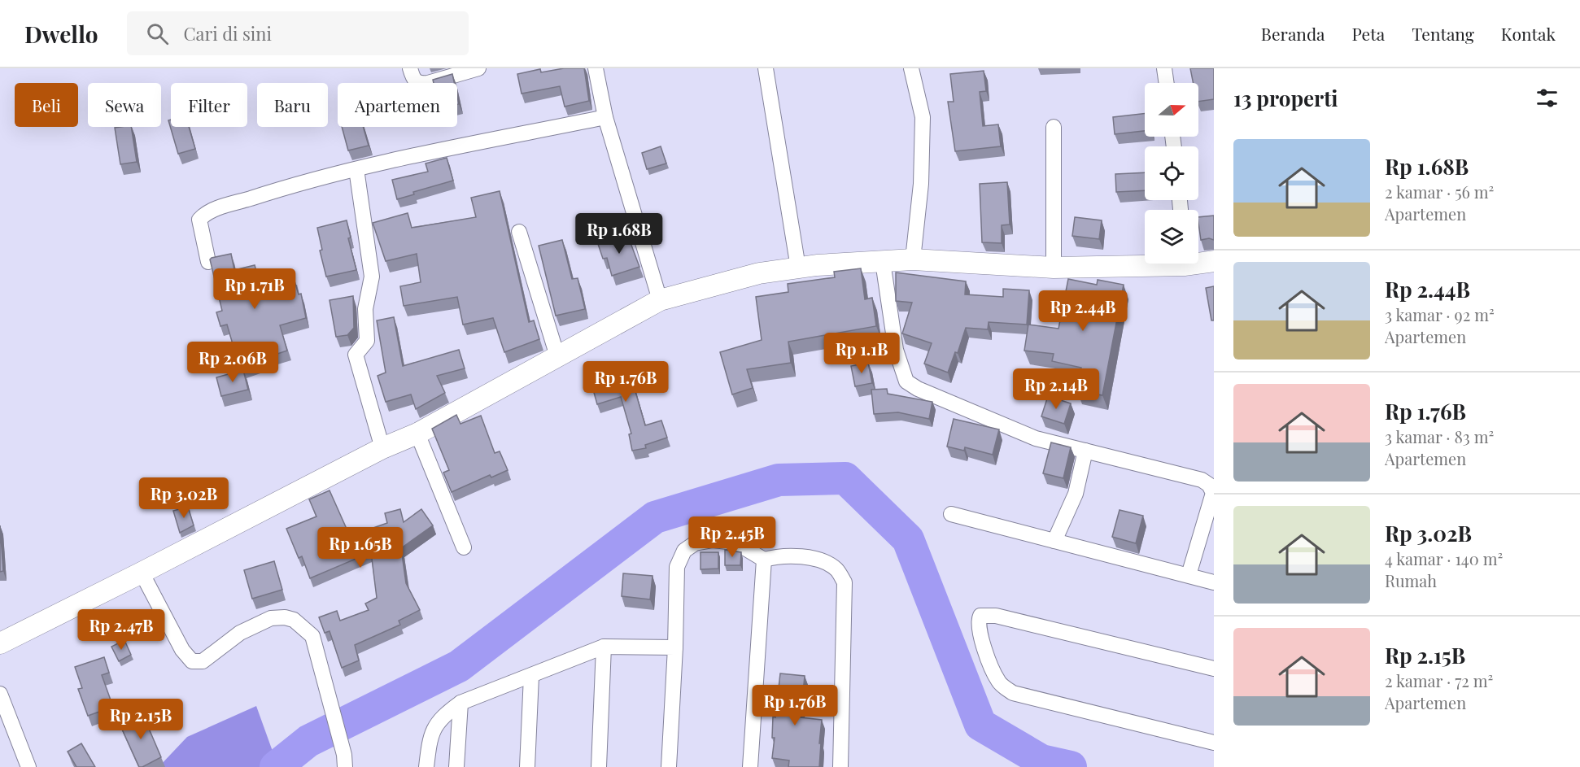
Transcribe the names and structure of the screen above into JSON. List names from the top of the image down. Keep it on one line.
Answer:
{"north":"right","page":{"header":"Dwello","search":"Cari di sini","nav":["Beranda","Peta","Tentang","Kontak"],"heading":"13 properti","chip":["Beli","Sewa","Filter","Baru","Apartemen"],"list":[{"name":"Rp 1.68B","note":"2 kamar · 56 m² · Apartemen"},{"name":"Rp 2.44B","note":"3 kamar · 92 m² · Apartemen"},{"name":"Rp 1.76B","note":"3 kamar · 83 m² · Apartemen"},{"name":"Rp 3.02B","note":"4 kamar · 140 m² · Rumah"},{"name":"Rp 2.15B","note":"2 kamar · 72 m² · Apartemen"}],"price":["Rp 1.68B","Rp 1.71B","Rp 2.44B","Rp 1.1B","Rp 2.06B","Rp 1.76B","Rp 2.14B","Rp 3.02B","Rp 2.45B","Rp 1.65B","Rp 2.47B","Rp 1.76B","Rp 2.15B"]}}
